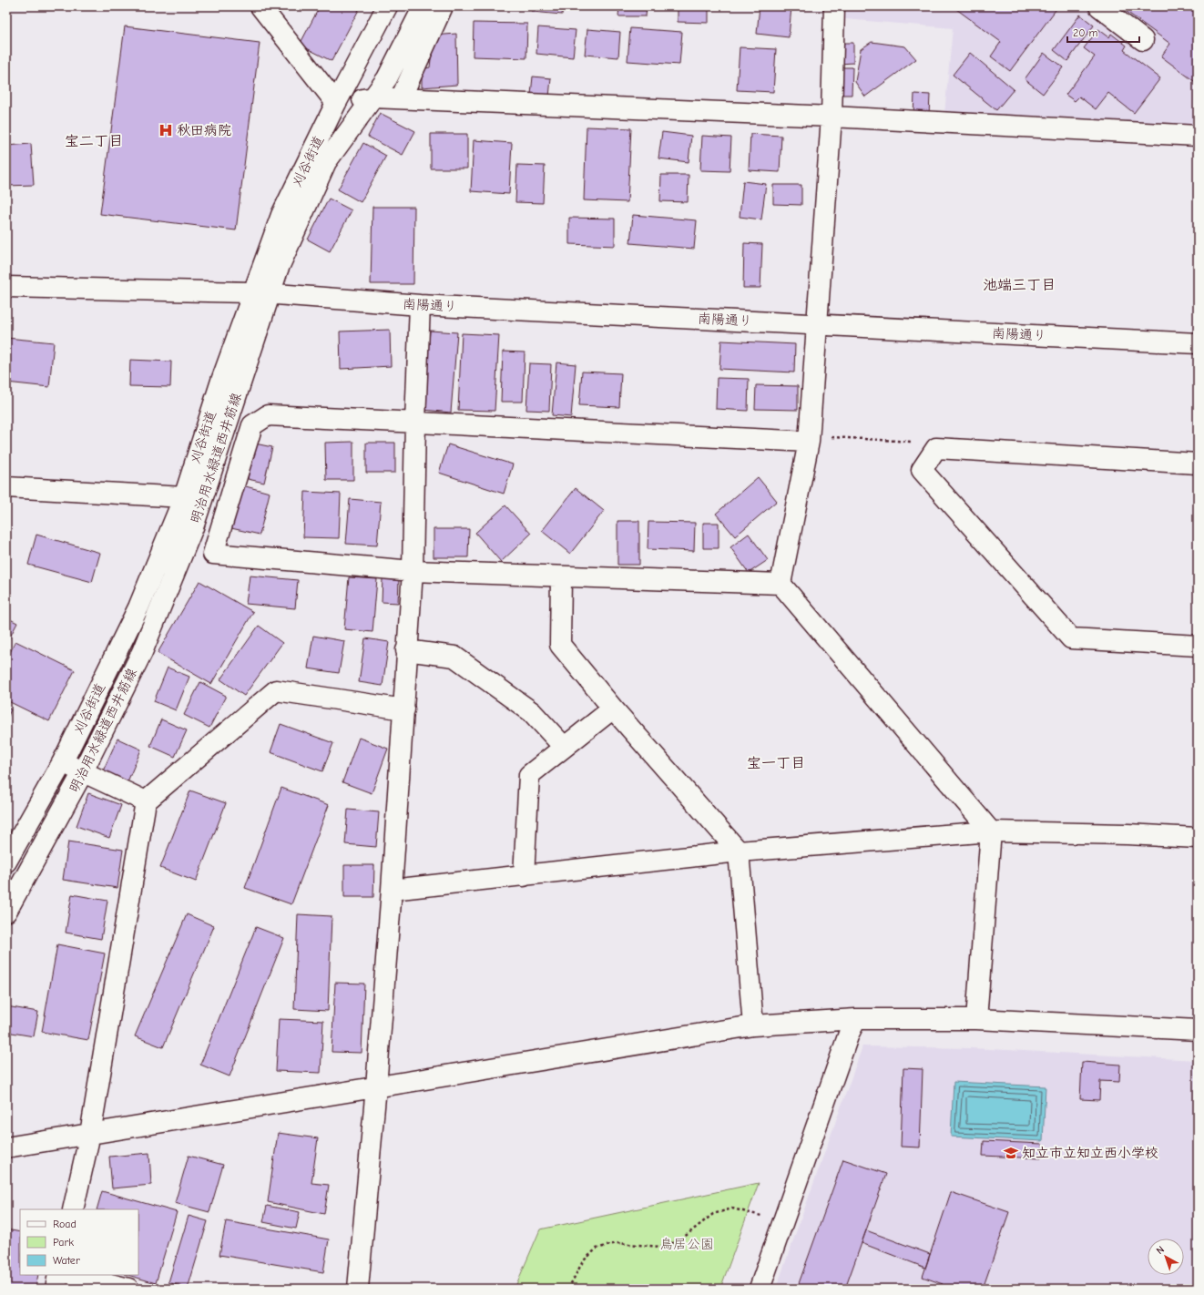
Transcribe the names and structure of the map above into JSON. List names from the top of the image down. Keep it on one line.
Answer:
{"streets":{"street":["刈谷街道","南陽通り","明治用水緑道西井筋線"]},"crossings":[["刈谷街道","南陽通り"],["刈谷街道","明治用水緑道西井筋線"],["南陽通り","明治用水緑道西井筋線"]],"districts":["宝二丁目","池端三丁目","宝一丁目"],"parks":["鳥居公園"],"places":{"hospital":["秋田病院"],"school or university":["知立市立知立西小学校"]},"legend":["Road","Park","Water"],"scale_bar":"20 m","north":"top left"}
